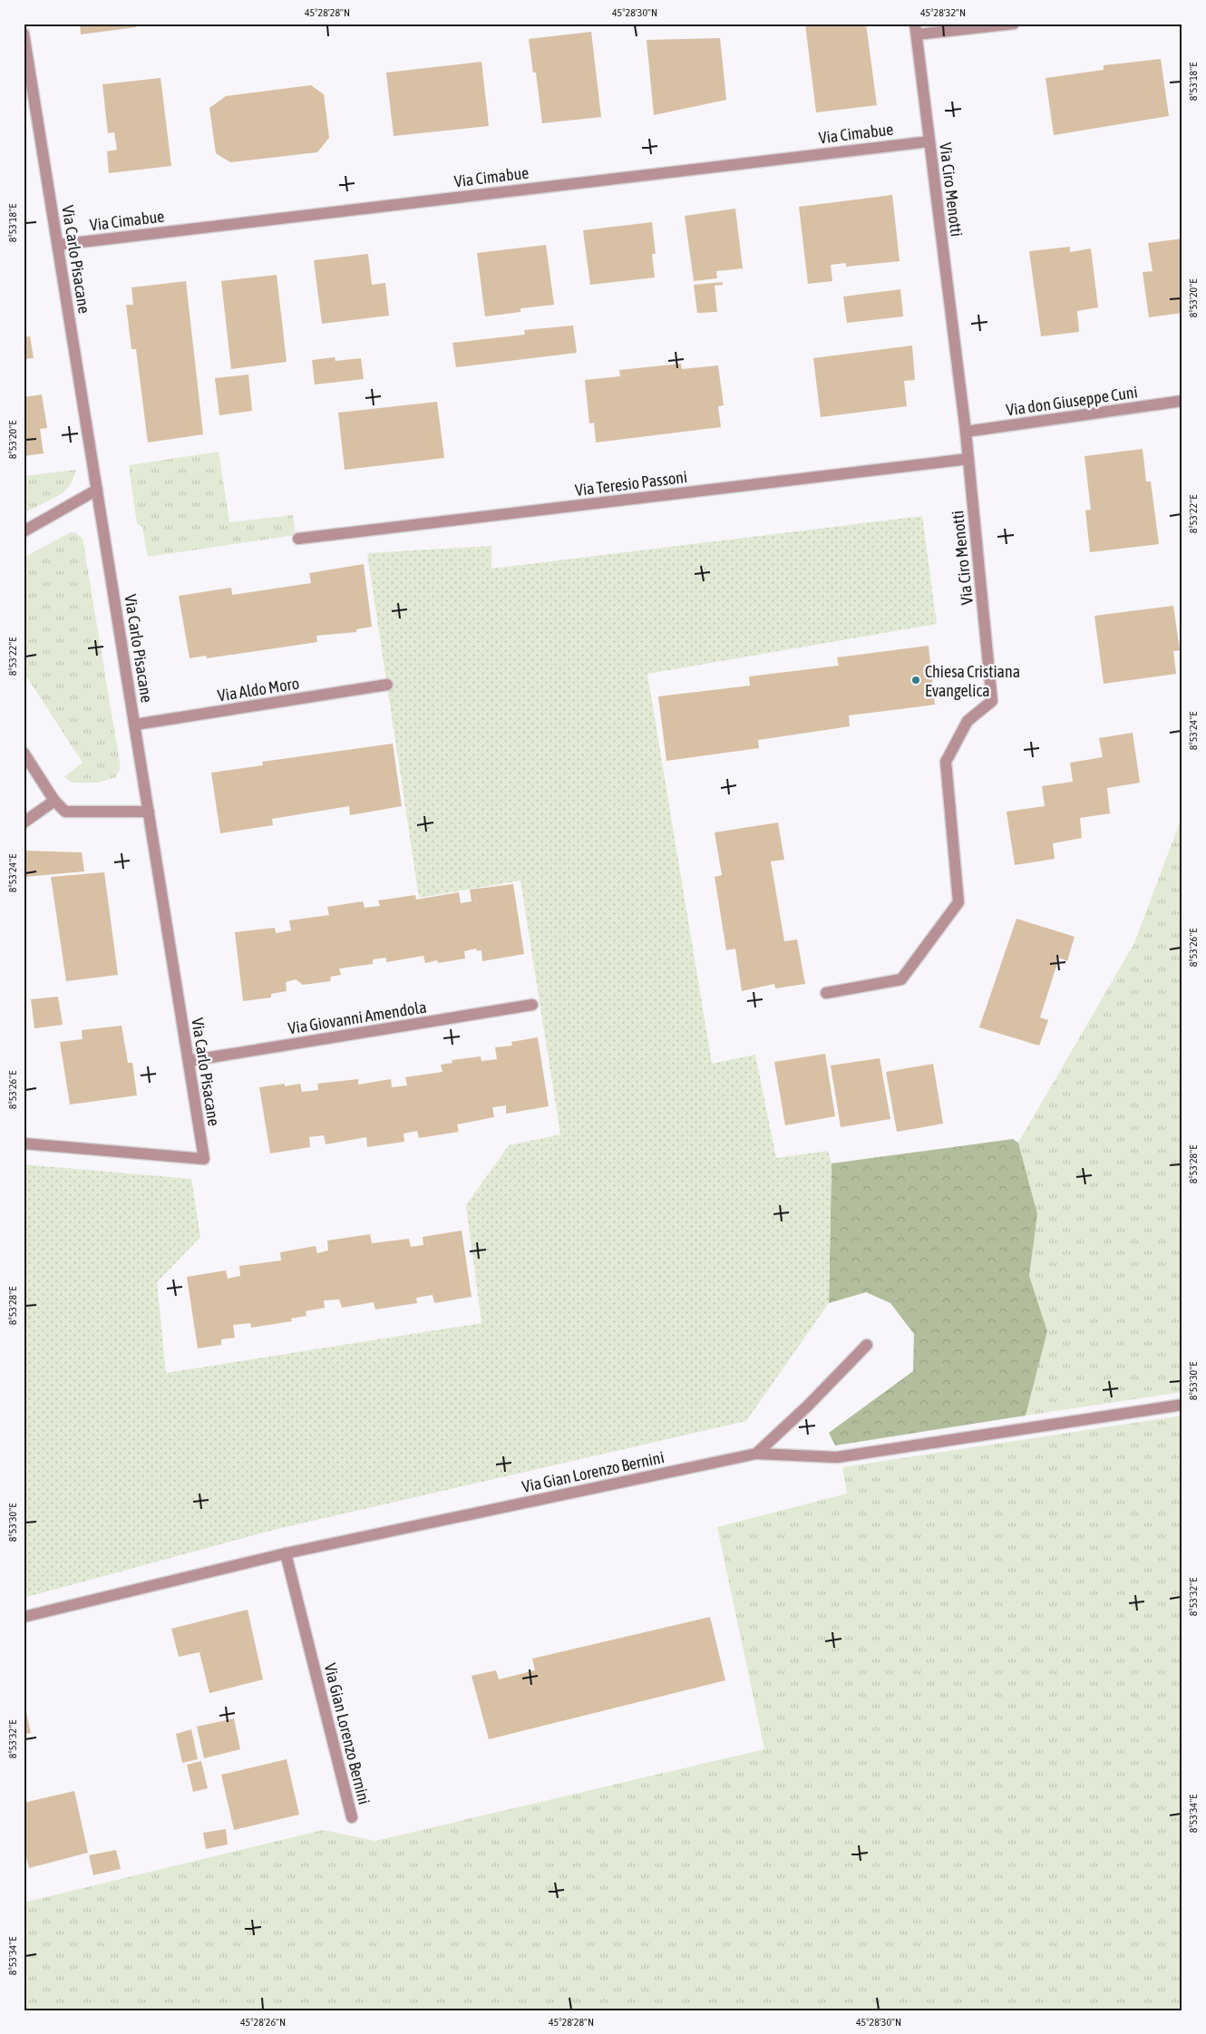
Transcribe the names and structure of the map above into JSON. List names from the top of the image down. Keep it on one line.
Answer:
{"streets":{"street":["Via Cimabue","Via Ciro Menotti","Via Carlo Pisacane","Via don Giuseppe Cuni","Via Teresio Passoni","Via Aldo Moro","Via Giovanni Amendola","Via Gian Lorenzo Bernini"]},"crossings":[["Via Cimabue","Via Ciro Menotti"],["Via Cimabue","Via Carlo Pisacane"],["Via Ciro Menotti","Via don Giuseppe Cuni"],["Via Ciro Menotti","Via Teresio Passoni"],["Via Carlo Pisacane","Via Aldo Moro"],["Via Carlo Pisacane","Via Giovanni Amendola"]],"places":["Chiesa Cristiana Evangelica"],"coordinates":["45°28'28\"N","45°28'30\"N","45°28'32\"N","8°53'18\"E","8°53'20\"E","8°53'22\"E","8°53'24\"E","8°53'26\"E","8°53'28\"E","8°53'30\"E","8°53'32\"E","8°53'34\"E","45°28'26\"N"]}
